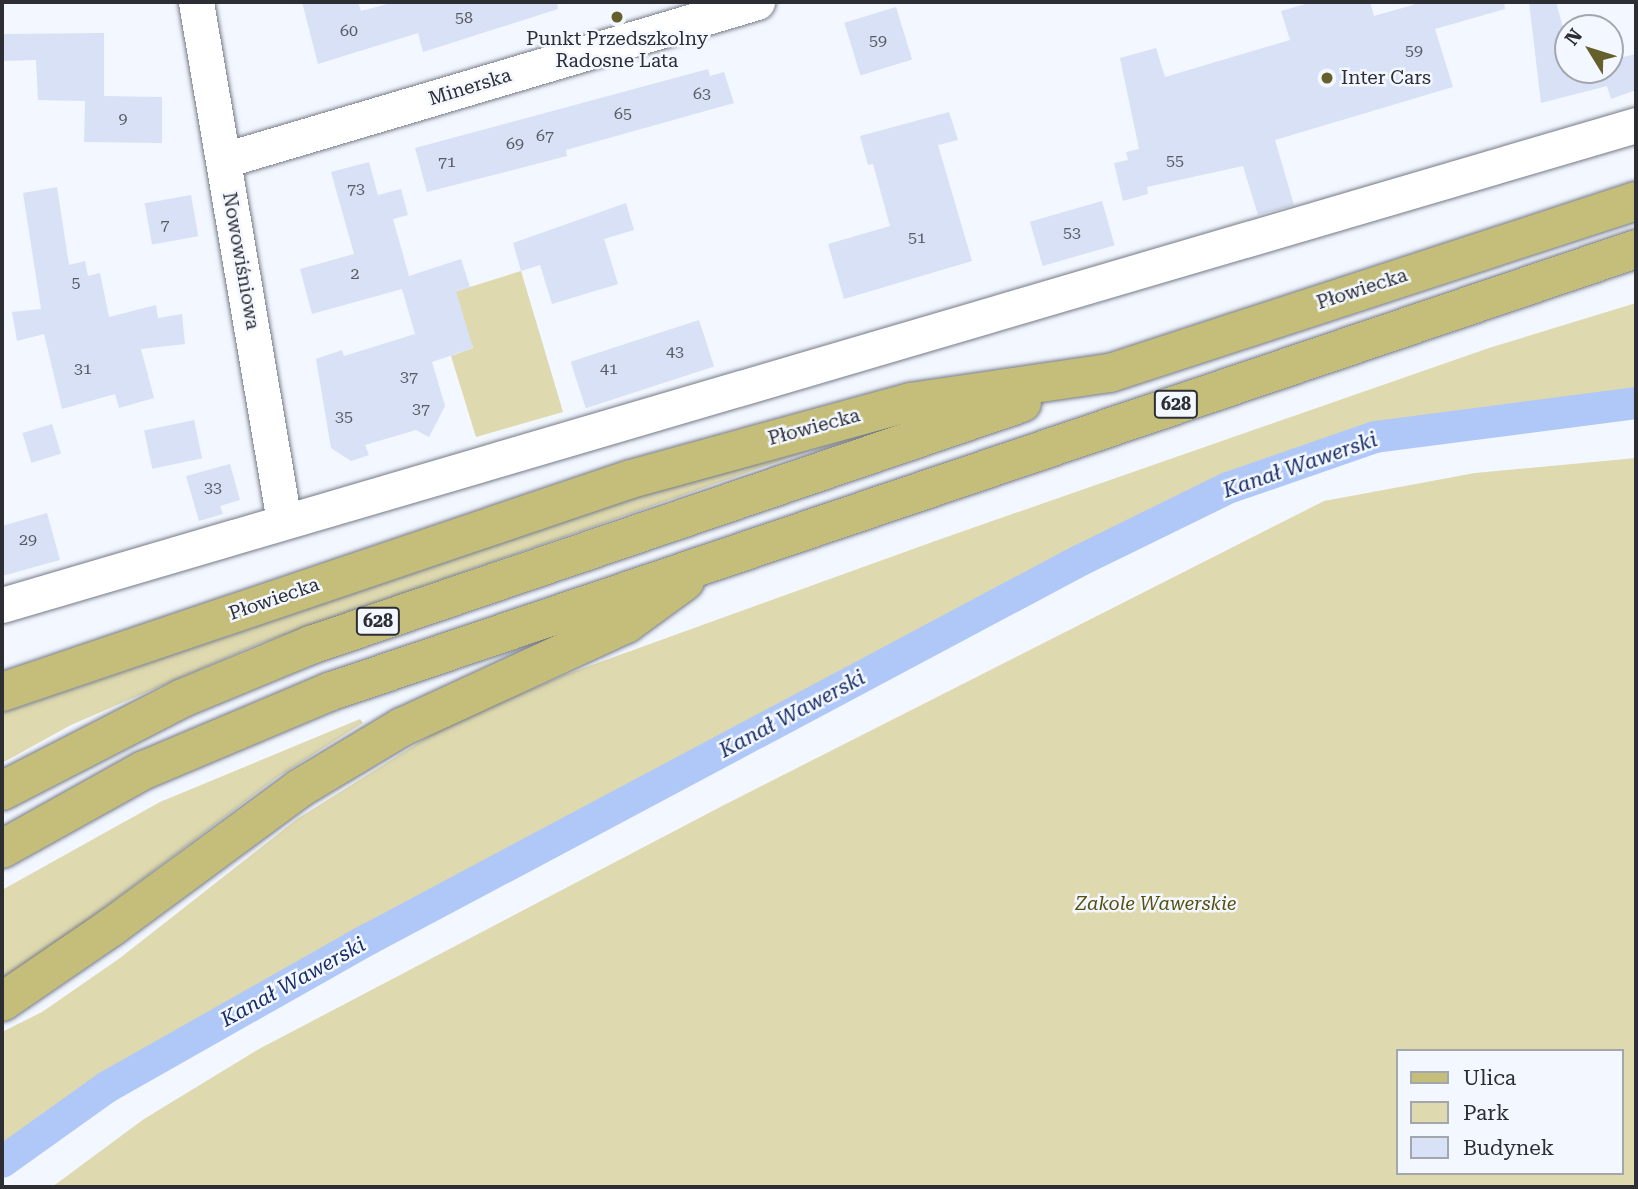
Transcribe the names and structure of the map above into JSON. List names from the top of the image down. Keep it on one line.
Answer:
{"streets":{"main road":["Płowiecka","628"],"street":["Minerska","Nowowiśniowa"]},"crossings":[["Minerska","Nowowiśniowa"],["Płowiecka","628"]],"water":["Kanał Wawerski"],"parks":["Zakole Wawerskie"],"places":["Punkt Przedszkolny Radosne Lata","Inter Cars"],"house_numbers":["58","60","59","59","63","65","9","67","69","55","71","73","7","53","51","2","5","43","31","41","37","37","35","33","29"],"legend":["Ulica","Park","Budynek"],"north":"top left"}
